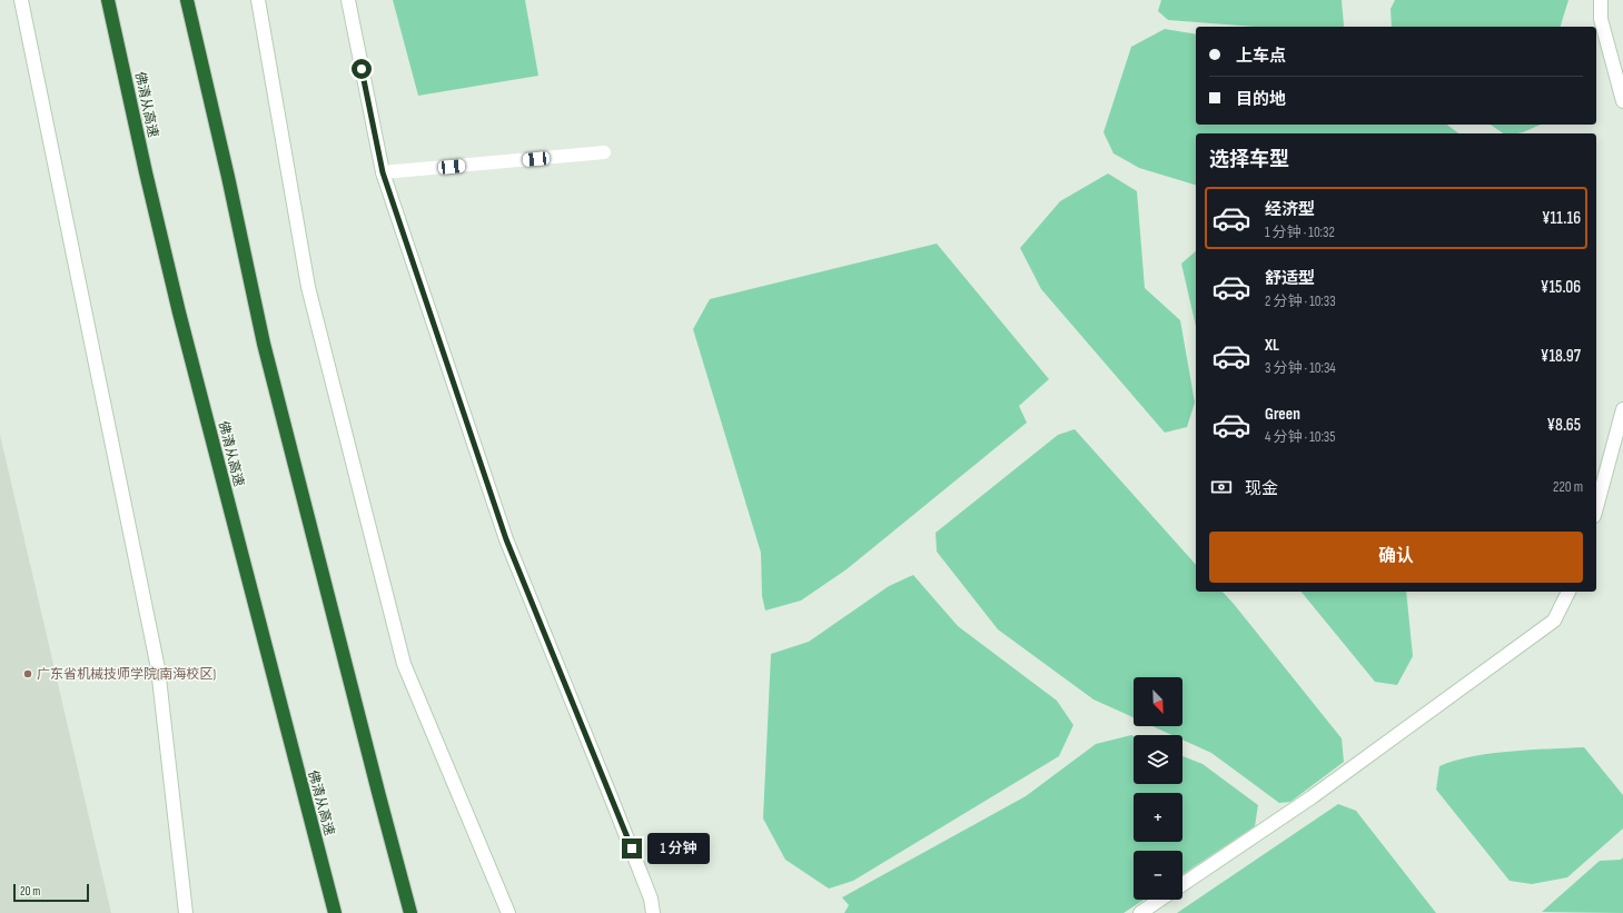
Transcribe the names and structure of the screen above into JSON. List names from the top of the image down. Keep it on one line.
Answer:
{"streets":{"highway":["佛清从高速"]},"places":["广东省机械技师学院(南海校区)"],"scale_bar":"20 m","north":"bottom right","page":{"banner":["上车点","目的地"],"heading":"选择车型","list":[{"name":"经济型","note":"1 分钟 · 10:32","value":"¥11.16"},{"name":"舒适型","note":"2 分钟 · 10:33","value":"¥15.06"},{"name":"XL","note":"3 分钟 · 10:34","value":"¥18.97"},{"name":"Green","note":"4 分钟 · 10:35","value":"¥8.65"}],"pay":["现金","220 m"],"buttons":"确认","map_buttons":["+","−"],"bubble":"1 分钟","scale":"20 m"}}
